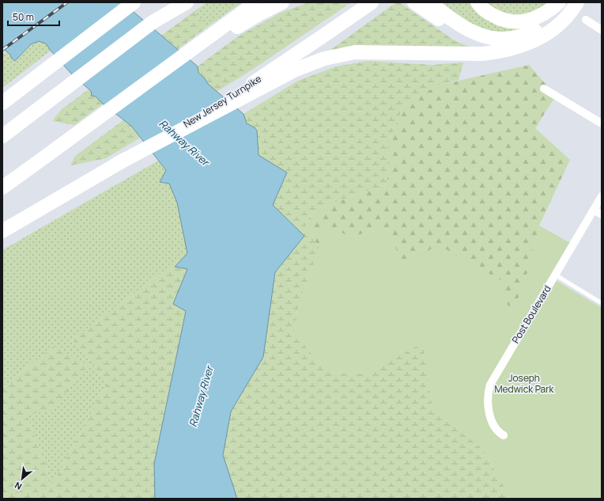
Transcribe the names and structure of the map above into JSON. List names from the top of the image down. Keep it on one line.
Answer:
{"streets":{"highway":["New Jersey Turnpike"],"street":["Post Boulevard"]},"water":["Rahway River"],"parks":["Joseph Medwick Park"],"scale_bar":"50 m","north":"bottom left"}
